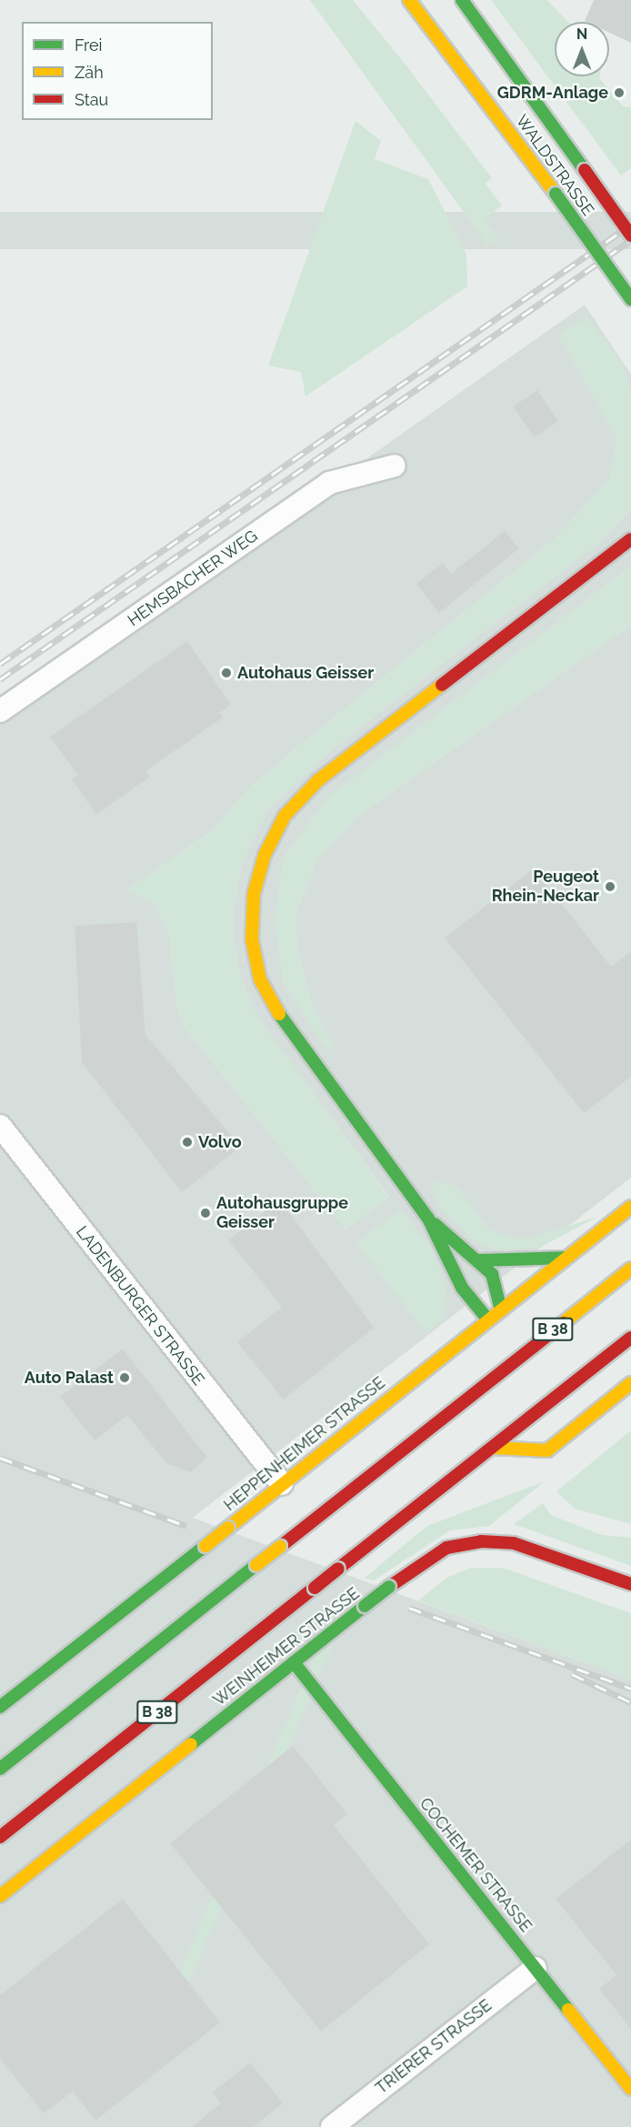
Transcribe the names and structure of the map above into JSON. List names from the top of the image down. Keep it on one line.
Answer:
{"streets":{"main road":["WALDSTRASSE","B 38","HEPPENHEIMER STRASSE","WEINHEIMER STRASSE","COCHEMER STRASSE"],"street":["HEMSBACHER WEG","LADENBURGER STRASSE","TRIERER STRASSE"]},"crossings":[["LADENBURGER STRASSE","HEPPENHEIMER STRASSE"],["WEINHEIMER STRASSE","COCHEMER STRASSE"],["COCHEMER STRASSE","TRIERER STRASSE"]],"places":["GDRM-Anlage","Autohaus Geisser","Peugeot Rhein-Neckar","Volvo","Autohausgruppe Geisser","Auto Palast"],"legend":["Frei","Zäh","Stau"],"north":"top"}
